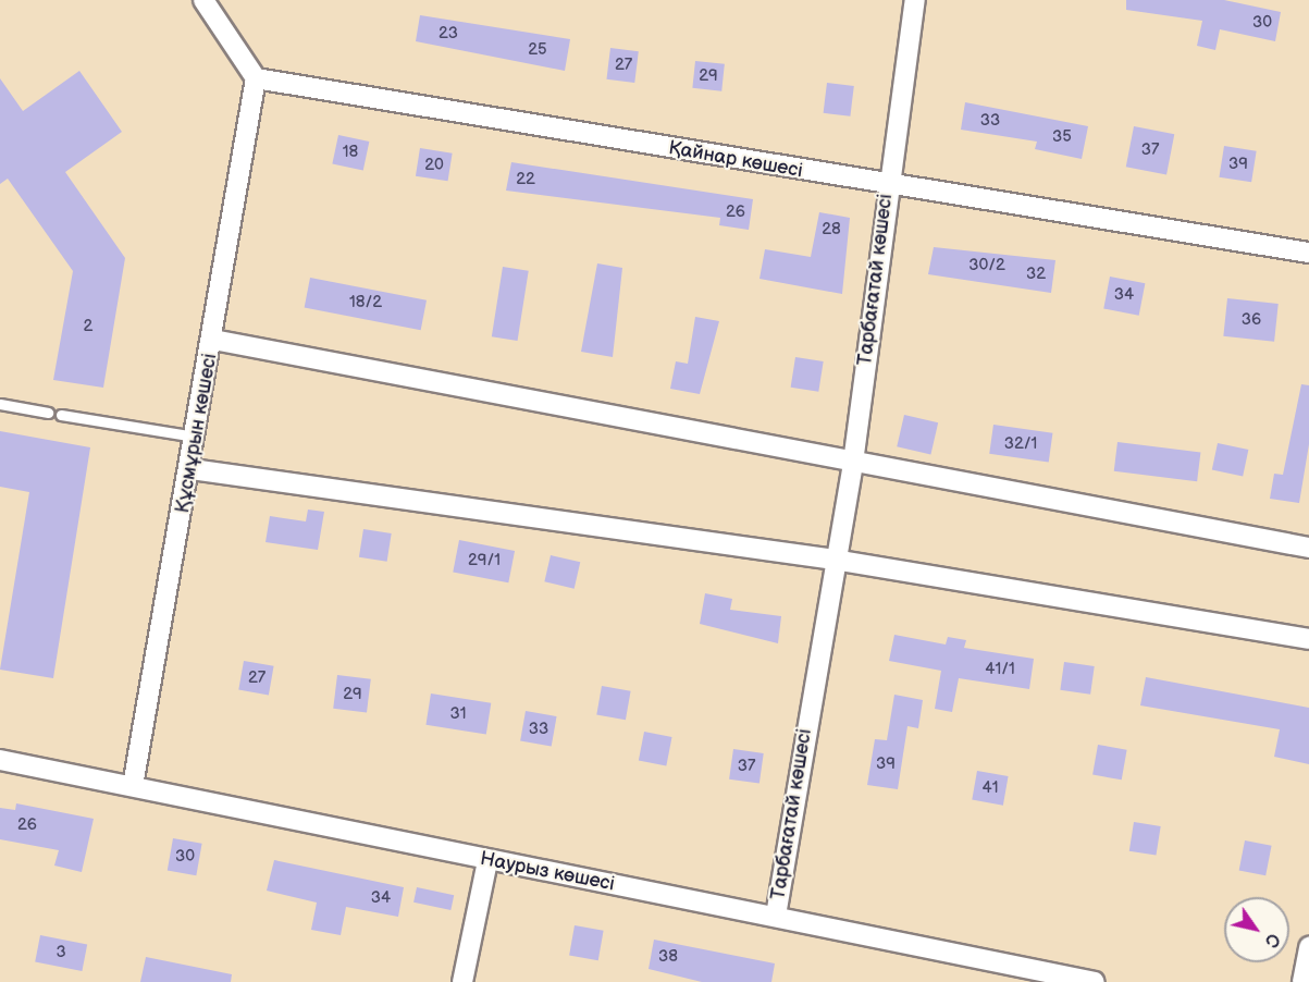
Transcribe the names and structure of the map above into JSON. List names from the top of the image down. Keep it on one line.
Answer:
{"streets":{"street":["Қайнар көшесі","Тарбағатай көшесі","Құсмұрын көшесі","Наурыз көшесі"]},"crossings":[["Қайнар көшесі","Тарбағатай көшесі"],["Қайнар көшесі","Құсмұрын көшесі"],["Тарбағатай көшесі","Наурыз көшесі"],["Құсмұрын көшесі","Наурыз көшесі"]],"house_numbers":["30","23","25","27","29","33","35","37","18","39","20","22","26","28","30/2","32","34","18/2","36","2","32/1","29/1","41/1","27","29","31","33","39","37","41","26","30","34","3","38"],"north":"bottom right"}
